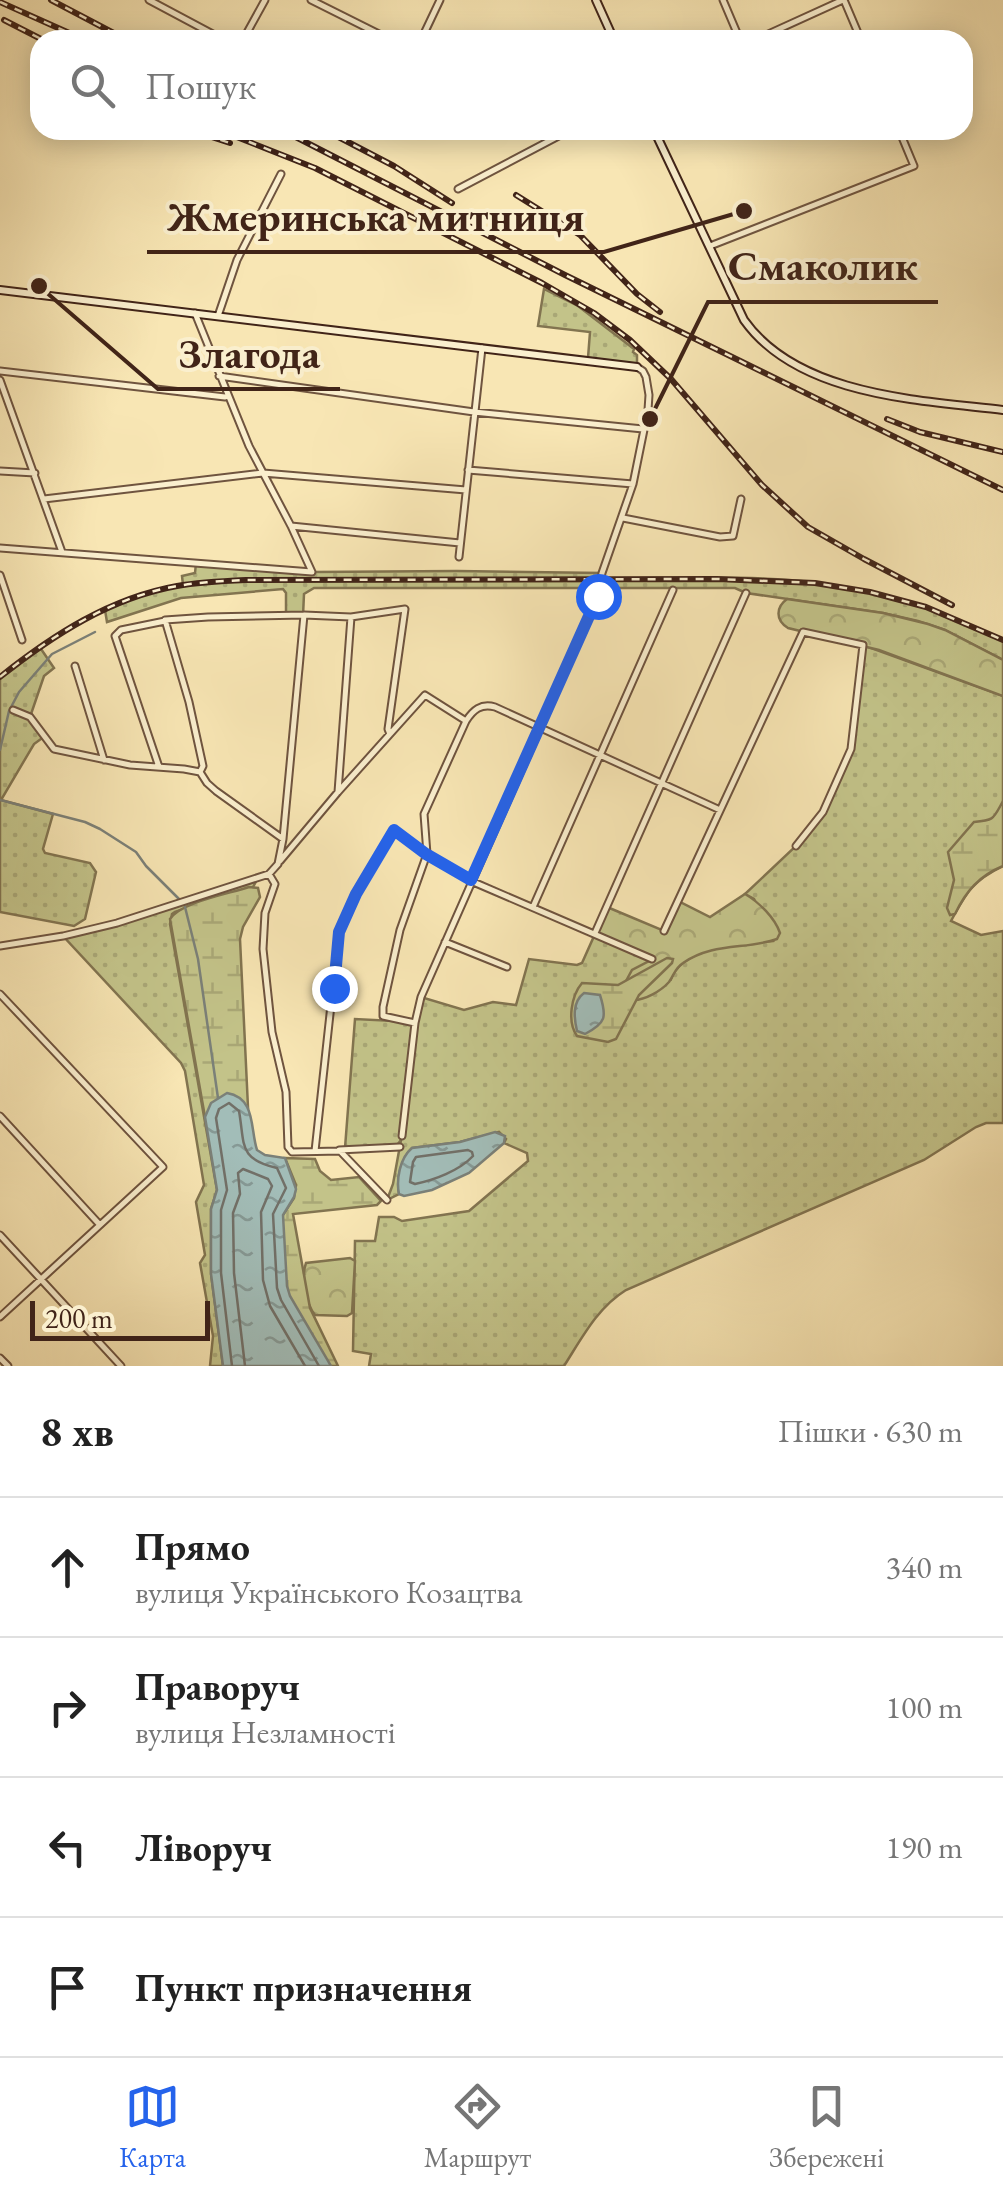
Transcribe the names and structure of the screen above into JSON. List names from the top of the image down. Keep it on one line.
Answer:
{"places":["Жмеринська митниця","Злагода","Смаколик"],"scale_bar":"200 m","page":{"search":"Пошук","scale":"200 m","heading":["8 хв","Пішки · 630 m"],"list":[["Прямо","вулиця Українського Козацтва","340 m"],["Праворуч","вулиця Незламності","100 m"],["Ліворуч","190 m"],"Пункт призначення"],"nav":["Карта","Маршрут","Збережені"]}}
